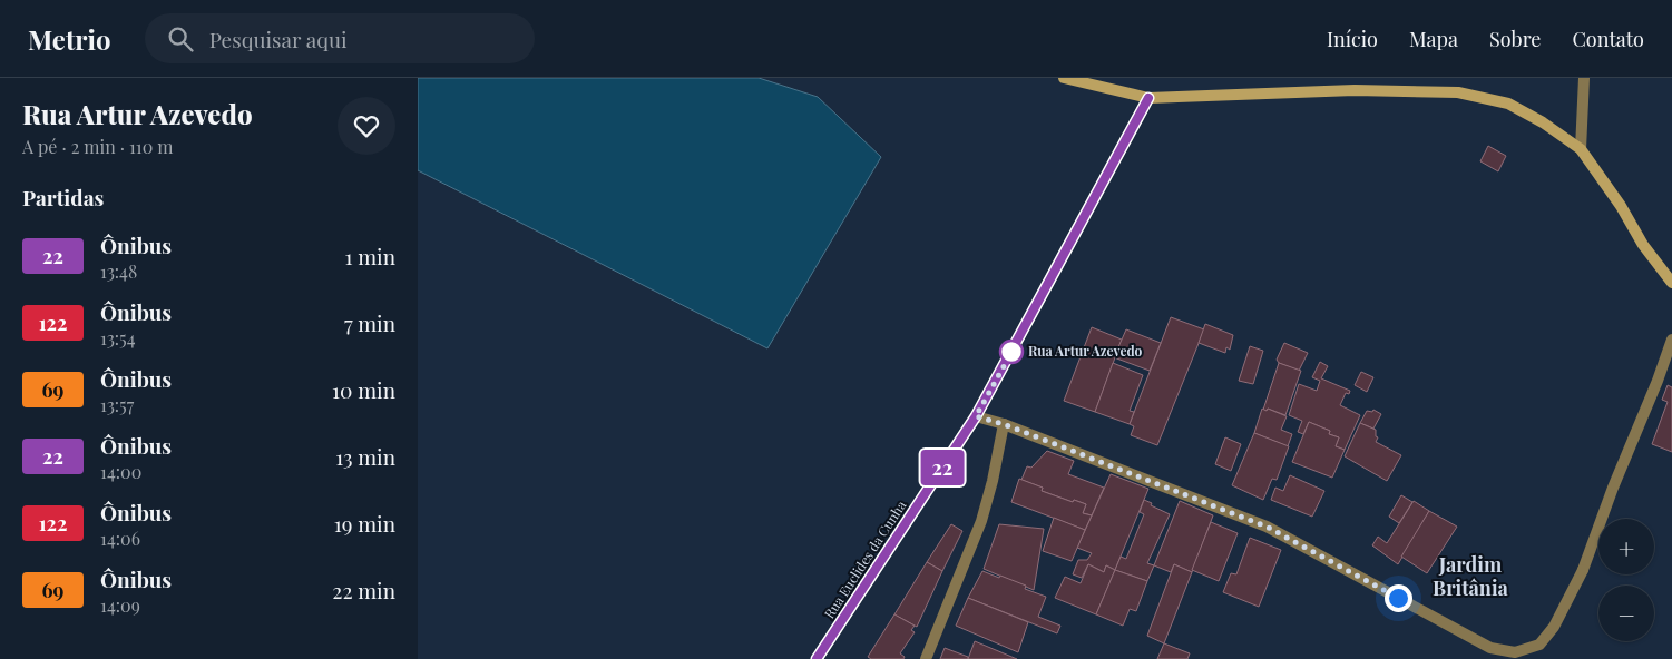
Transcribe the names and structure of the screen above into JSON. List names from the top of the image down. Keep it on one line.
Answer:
{"streets":{"street":["Rua Euclides da Cunha"]},"districts":["Jardim Britânia"],"places":["Rua Artur Azevedo"],"lines":["bus line 22"],"page":{"header":"Metrio","search":"Pesquisar aqui","nav":["Início","Mapa","Sobre","Contato"],"heading":[["Rua Artur Azevedo","A pé · 2 min · 110 m"],"Partidas"],"on_map":"22","list":[{"mark":"22","name":"Ônibus","note":"13:48","value":"1 min"},{"mark":"122","name":"Ônibus","note":"13:54","value":"7 min"},{"mark":"69","name":"Ônibus","note":"13:57","value":"10 min"},{"mark":"22","name":"Ônibus","note":"14:00","value":"13 min"},{"mark":"122","name":"Ônibus","note":"14:06","value":"19 min"},{"mark":"69","name":"Ônibus","note":"14:09","value":"22 min"}],"map_buttons":["+","−"]}}
